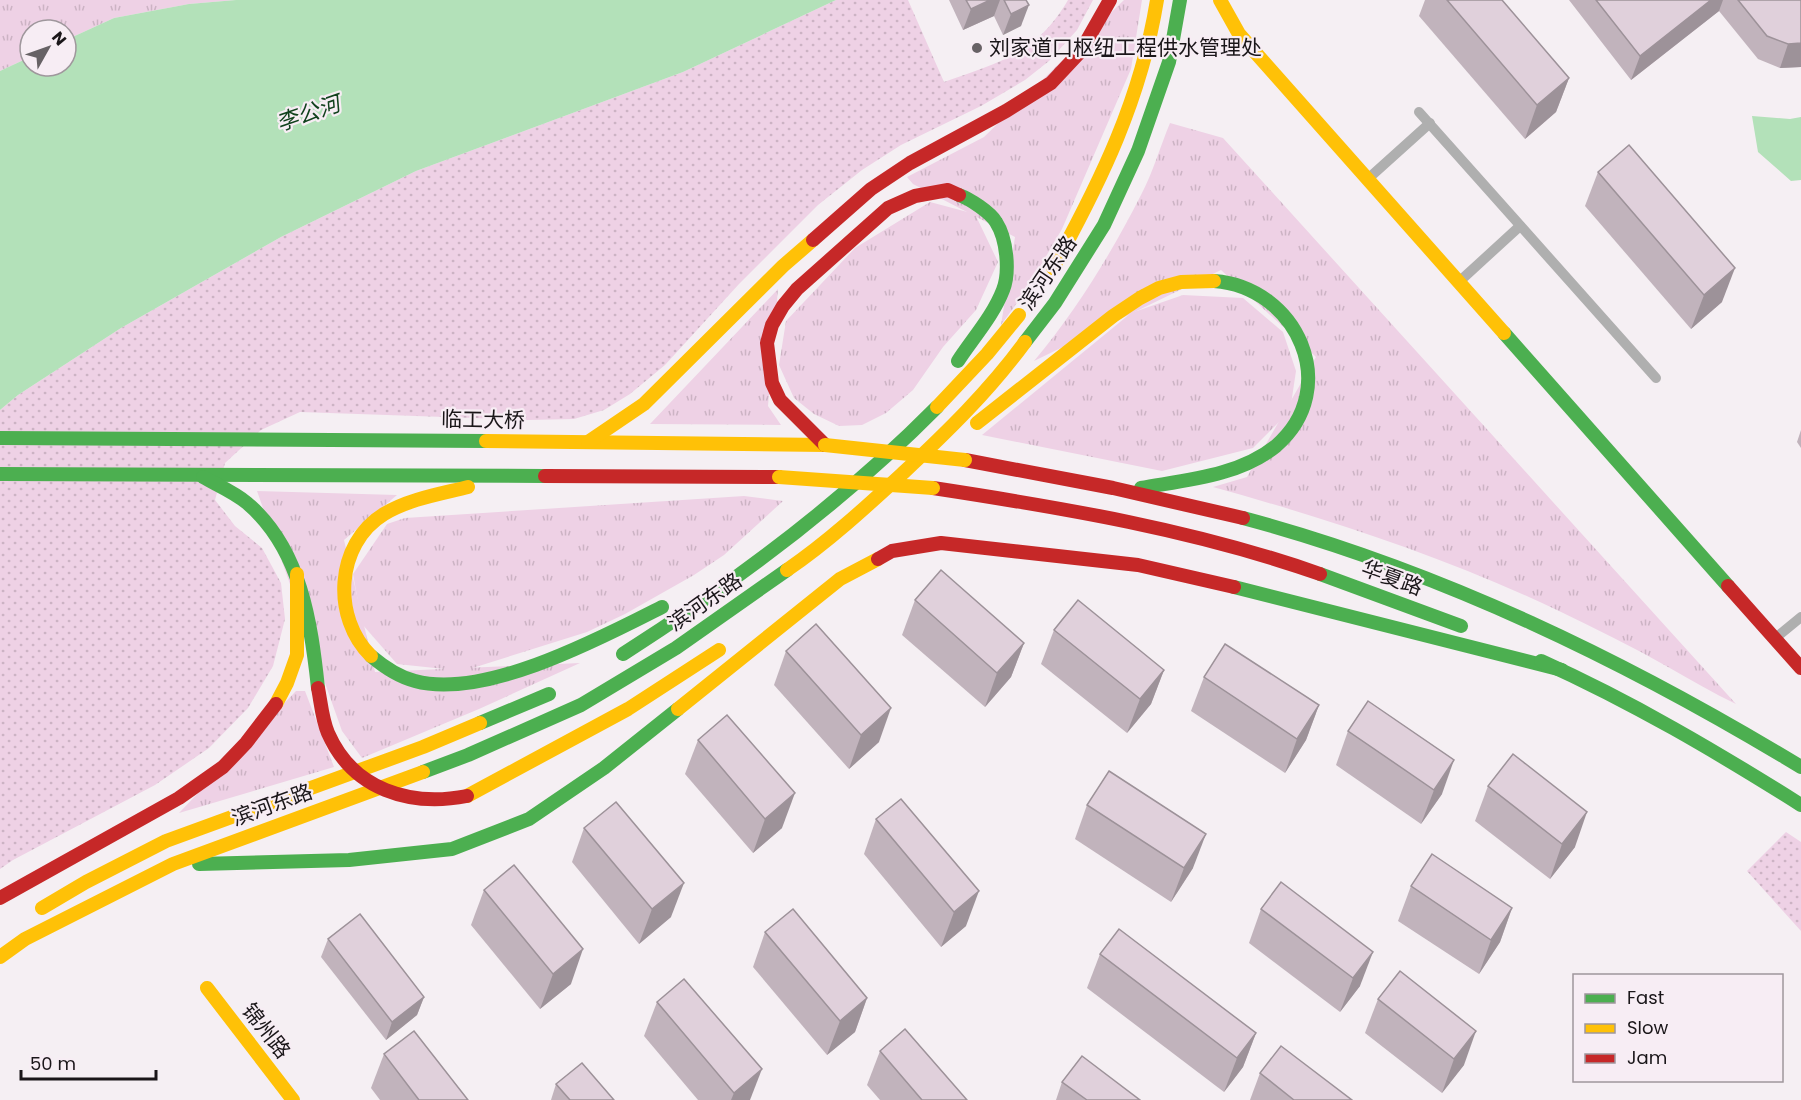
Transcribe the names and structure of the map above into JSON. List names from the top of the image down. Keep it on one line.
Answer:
{"streets":{"main road":["滨河东路","临工大桥","华夏路","锦州路"]},"crossings":[["临工大桥","华夏路"]],"water":["李公河"],"places":["刘家道口枢纽工程供水管理处"],"legend":["Fast","Slow","Jam"],"scale_bar":"50 m","north":"top right"}
